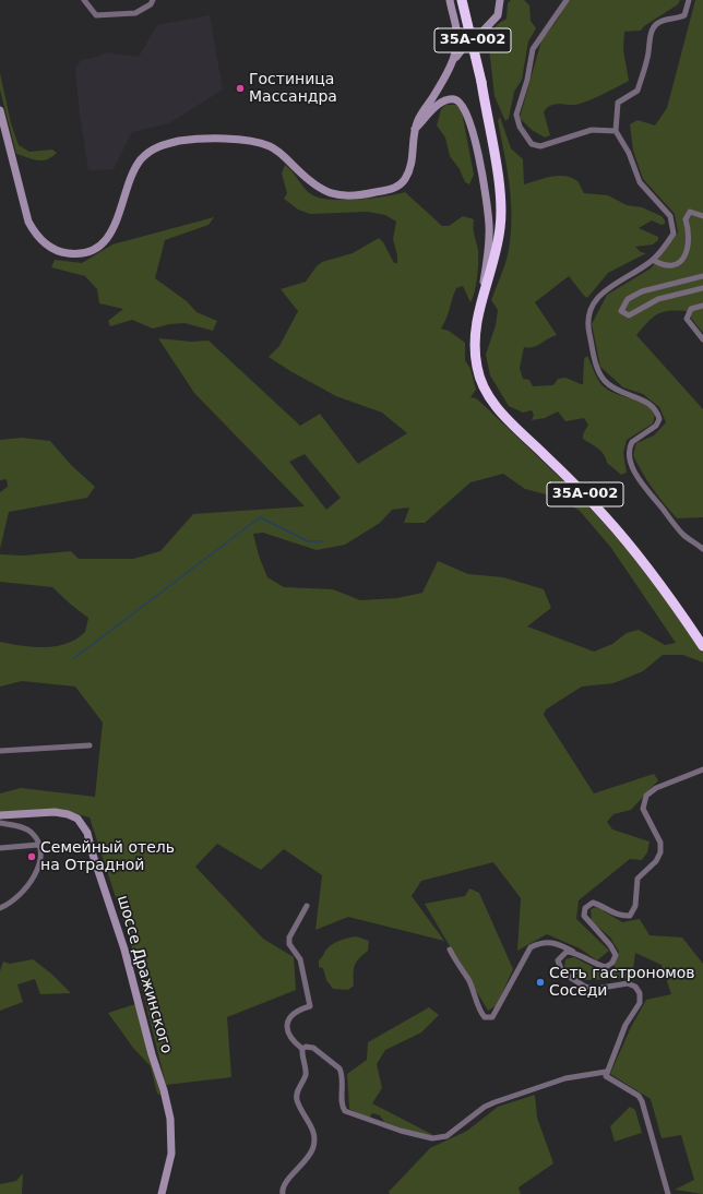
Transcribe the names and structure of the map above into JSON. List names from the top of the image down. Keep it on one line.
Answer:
{"streets":{"highway":["35А-002"],"main road":["шоссе Дражинского"]},"places":["Гостиница Массандра","Семейный отель на Отрадной","Сеть гастрономов Соседи"]}
